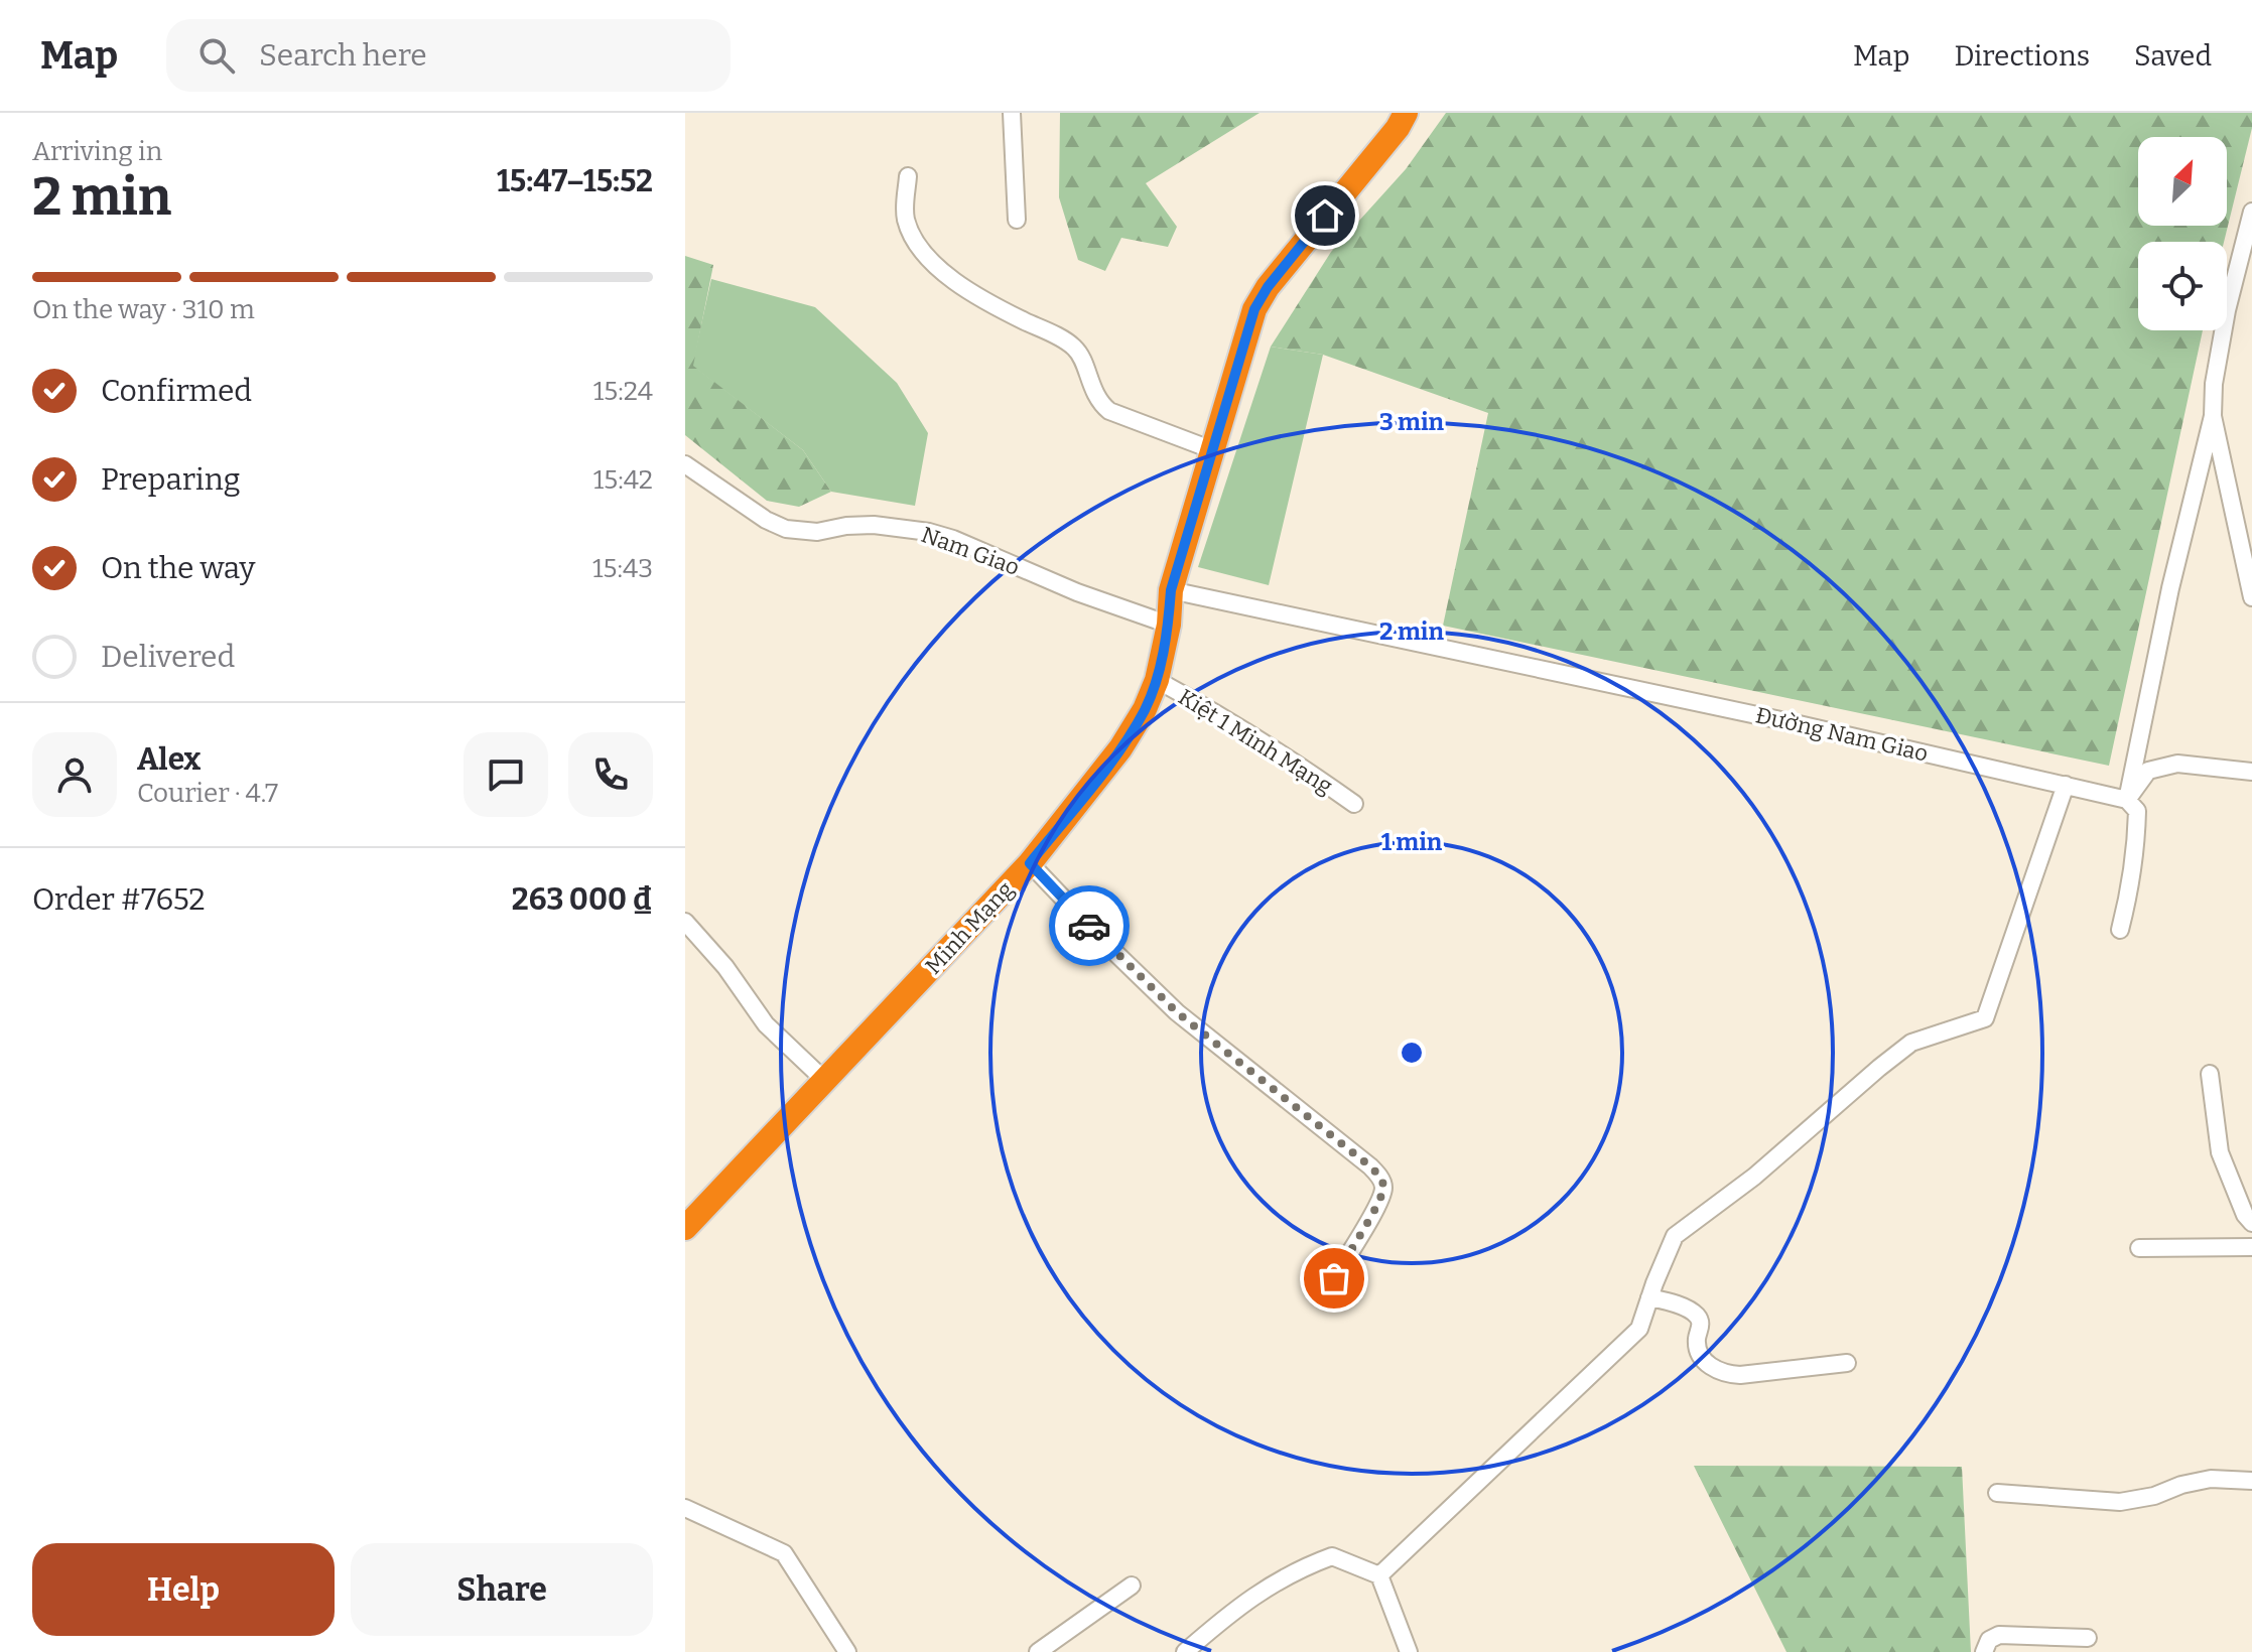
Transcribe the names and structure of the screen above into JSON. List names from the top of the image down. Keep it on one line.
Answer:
{"streets":{"highway":["Minh Mạng"],"street":["Nam Giao","Đường Nam Giao","Kiệt 1 Minh Mạng"]},"crossings":[["Nam Giao","Minh Mạng"],["Đường Nam Giao","Minh Mạng"],["Kiệt 1 Minh Mạng","Minh Mạng"]],"north":"top right","page":{"header":"Map","search":"Search here","nav":["Map","Directions","Saved"],"heading":["2 min","Arriving in","15:47–15:52"],"panel":["Alex","Courier · 4.7","Order #7652","263 000 ₫"],"bar":"On the way · 310 m","list":[["Confirmed","15:24"],["Preparing","15:42"],["On the way","15:43"],"Delivered"],"buttons":["Help","Share"]},"rings":["3 min","2 min","1 min"]}
